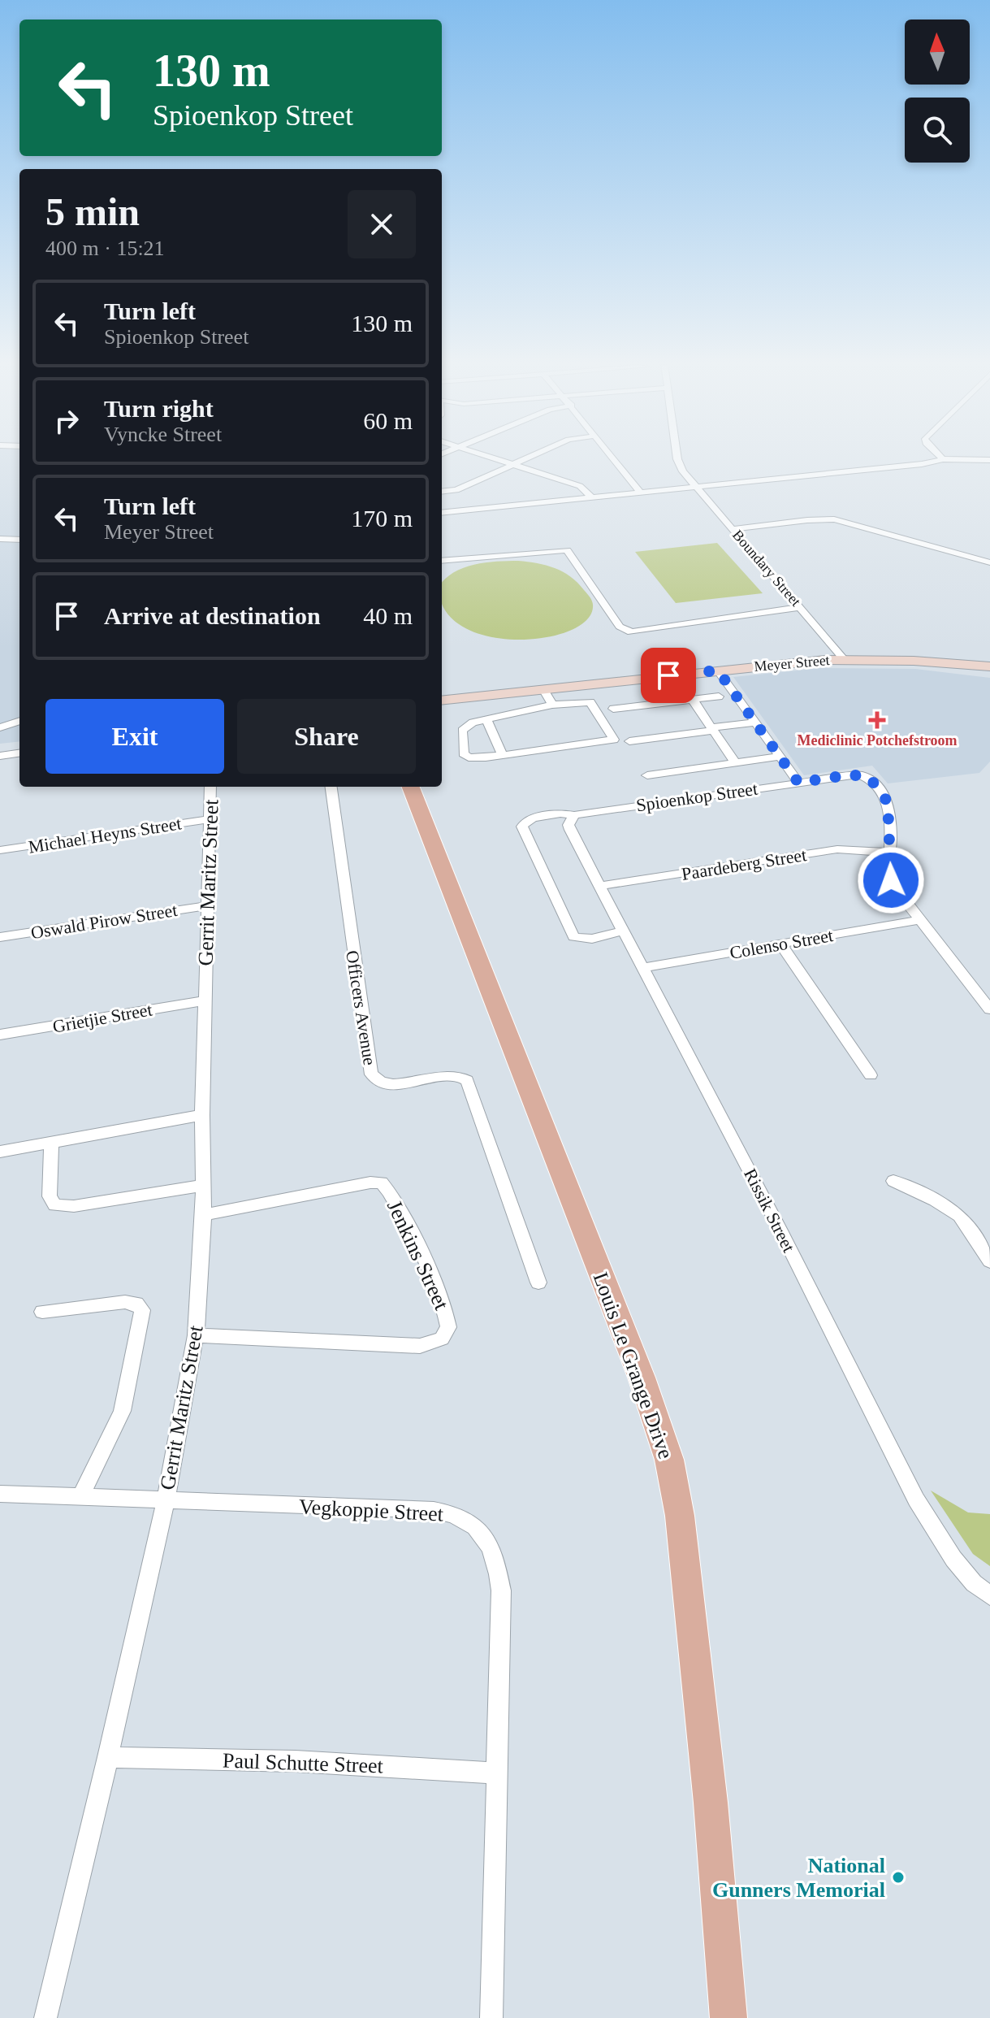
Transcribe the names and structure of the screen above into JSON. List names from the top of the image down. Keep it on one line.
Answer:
{"streets":{"main road":["Louis Le Grange Drive"],"street":["Boundary Street","Meyer Street","Spioenkop Street","Michael Heyns Street","Paardeberg Street","Gerrit Maritz Street","Oswald Pirow Street","Colenso Street","Officers Avenue","Grietjie Street","Rissik Street","Jenkins Street","Vegkoppie Street","Paul Schutte Street"]},"crossings":[["Boundary Street","Meyer Street"],["Spioenkop Street","Paardeberg Street"],["Spioenkop Street","Rissik Street"],["Michael Heyns Street","Gerrit Maritz Street"],["Paardeberg Street","Rissik Street"],["Gerrit Maritz Street","Oswald Pirow Street"],["Gerrit Maritz Street","Grietjie Street"],["Gerrit Maritz Street","Jenkins Street"],["Gerrit Maritz Street","Vegkoppie Street"],["Gerrit Maritz Street","Paul Schutte Street"],["Colenso Street","Rissik Street"],["Vegkoppie Street","Paul Schutte Street"]],"places":{"health":["Mediclinic Potchefstroom"],"other":["National Gunners Memorial"]},"north":"top","page":{"turn":["130 m","Spioenkop Street"],"heading":["5 min","400 m · 15:21"],"list":[{"name":"Turn left","note":"Spioenkop Street","value":"130 m"},{"name":"Turn right","note":"Vyncke Street","value":"60 m"},{"name":"Turn left","note":"Meyer Street","value":"170 m"},{"name":"Arrive at destination","value":"40 m"}],"buttons":["Exit","Share"]}}
